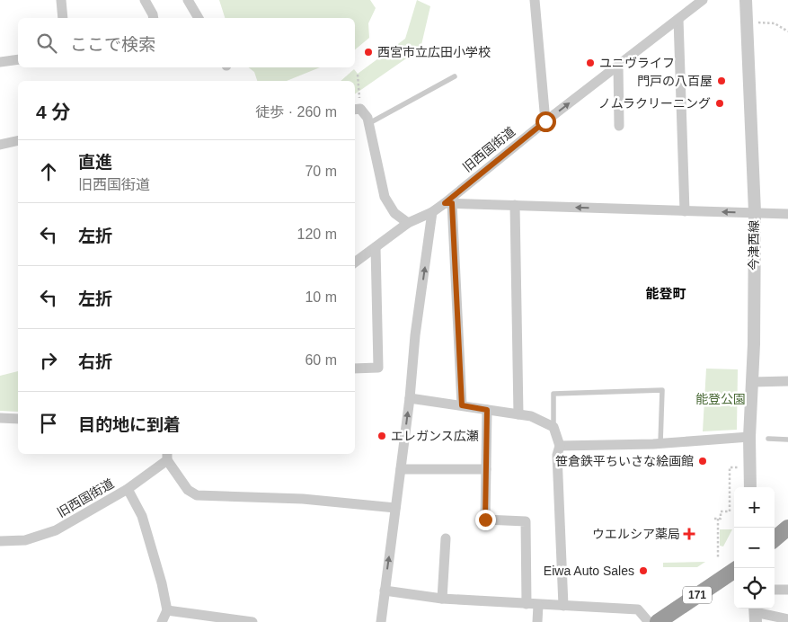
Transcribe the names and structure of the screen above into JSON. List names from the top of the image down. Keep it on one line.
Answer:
{"streets":{"highway":["171"],"street":["旧西国街道","今津西線"]},"districts":["能登町"],"parks":["能登公園"],"places":{"other":["西宮市立広田小学校","ユニヴライフ","門戸の八百屋","ノムラクリーニング","エレガンス広瀬","笹倉鉄平ちいさな絵画館","Eiwa Auto Sales"],"health":["ウエルシア薬局"]},"page":{"search":"ここで検索","heading":["4 分","徒歩 · 260 m"],"list":[["直進","旧西国街道","70 m"],["左折","120 m"],["左折","10 m"],["右折","60 m"],"目的地に到着"],"map_buttons":["+","−"]}}
